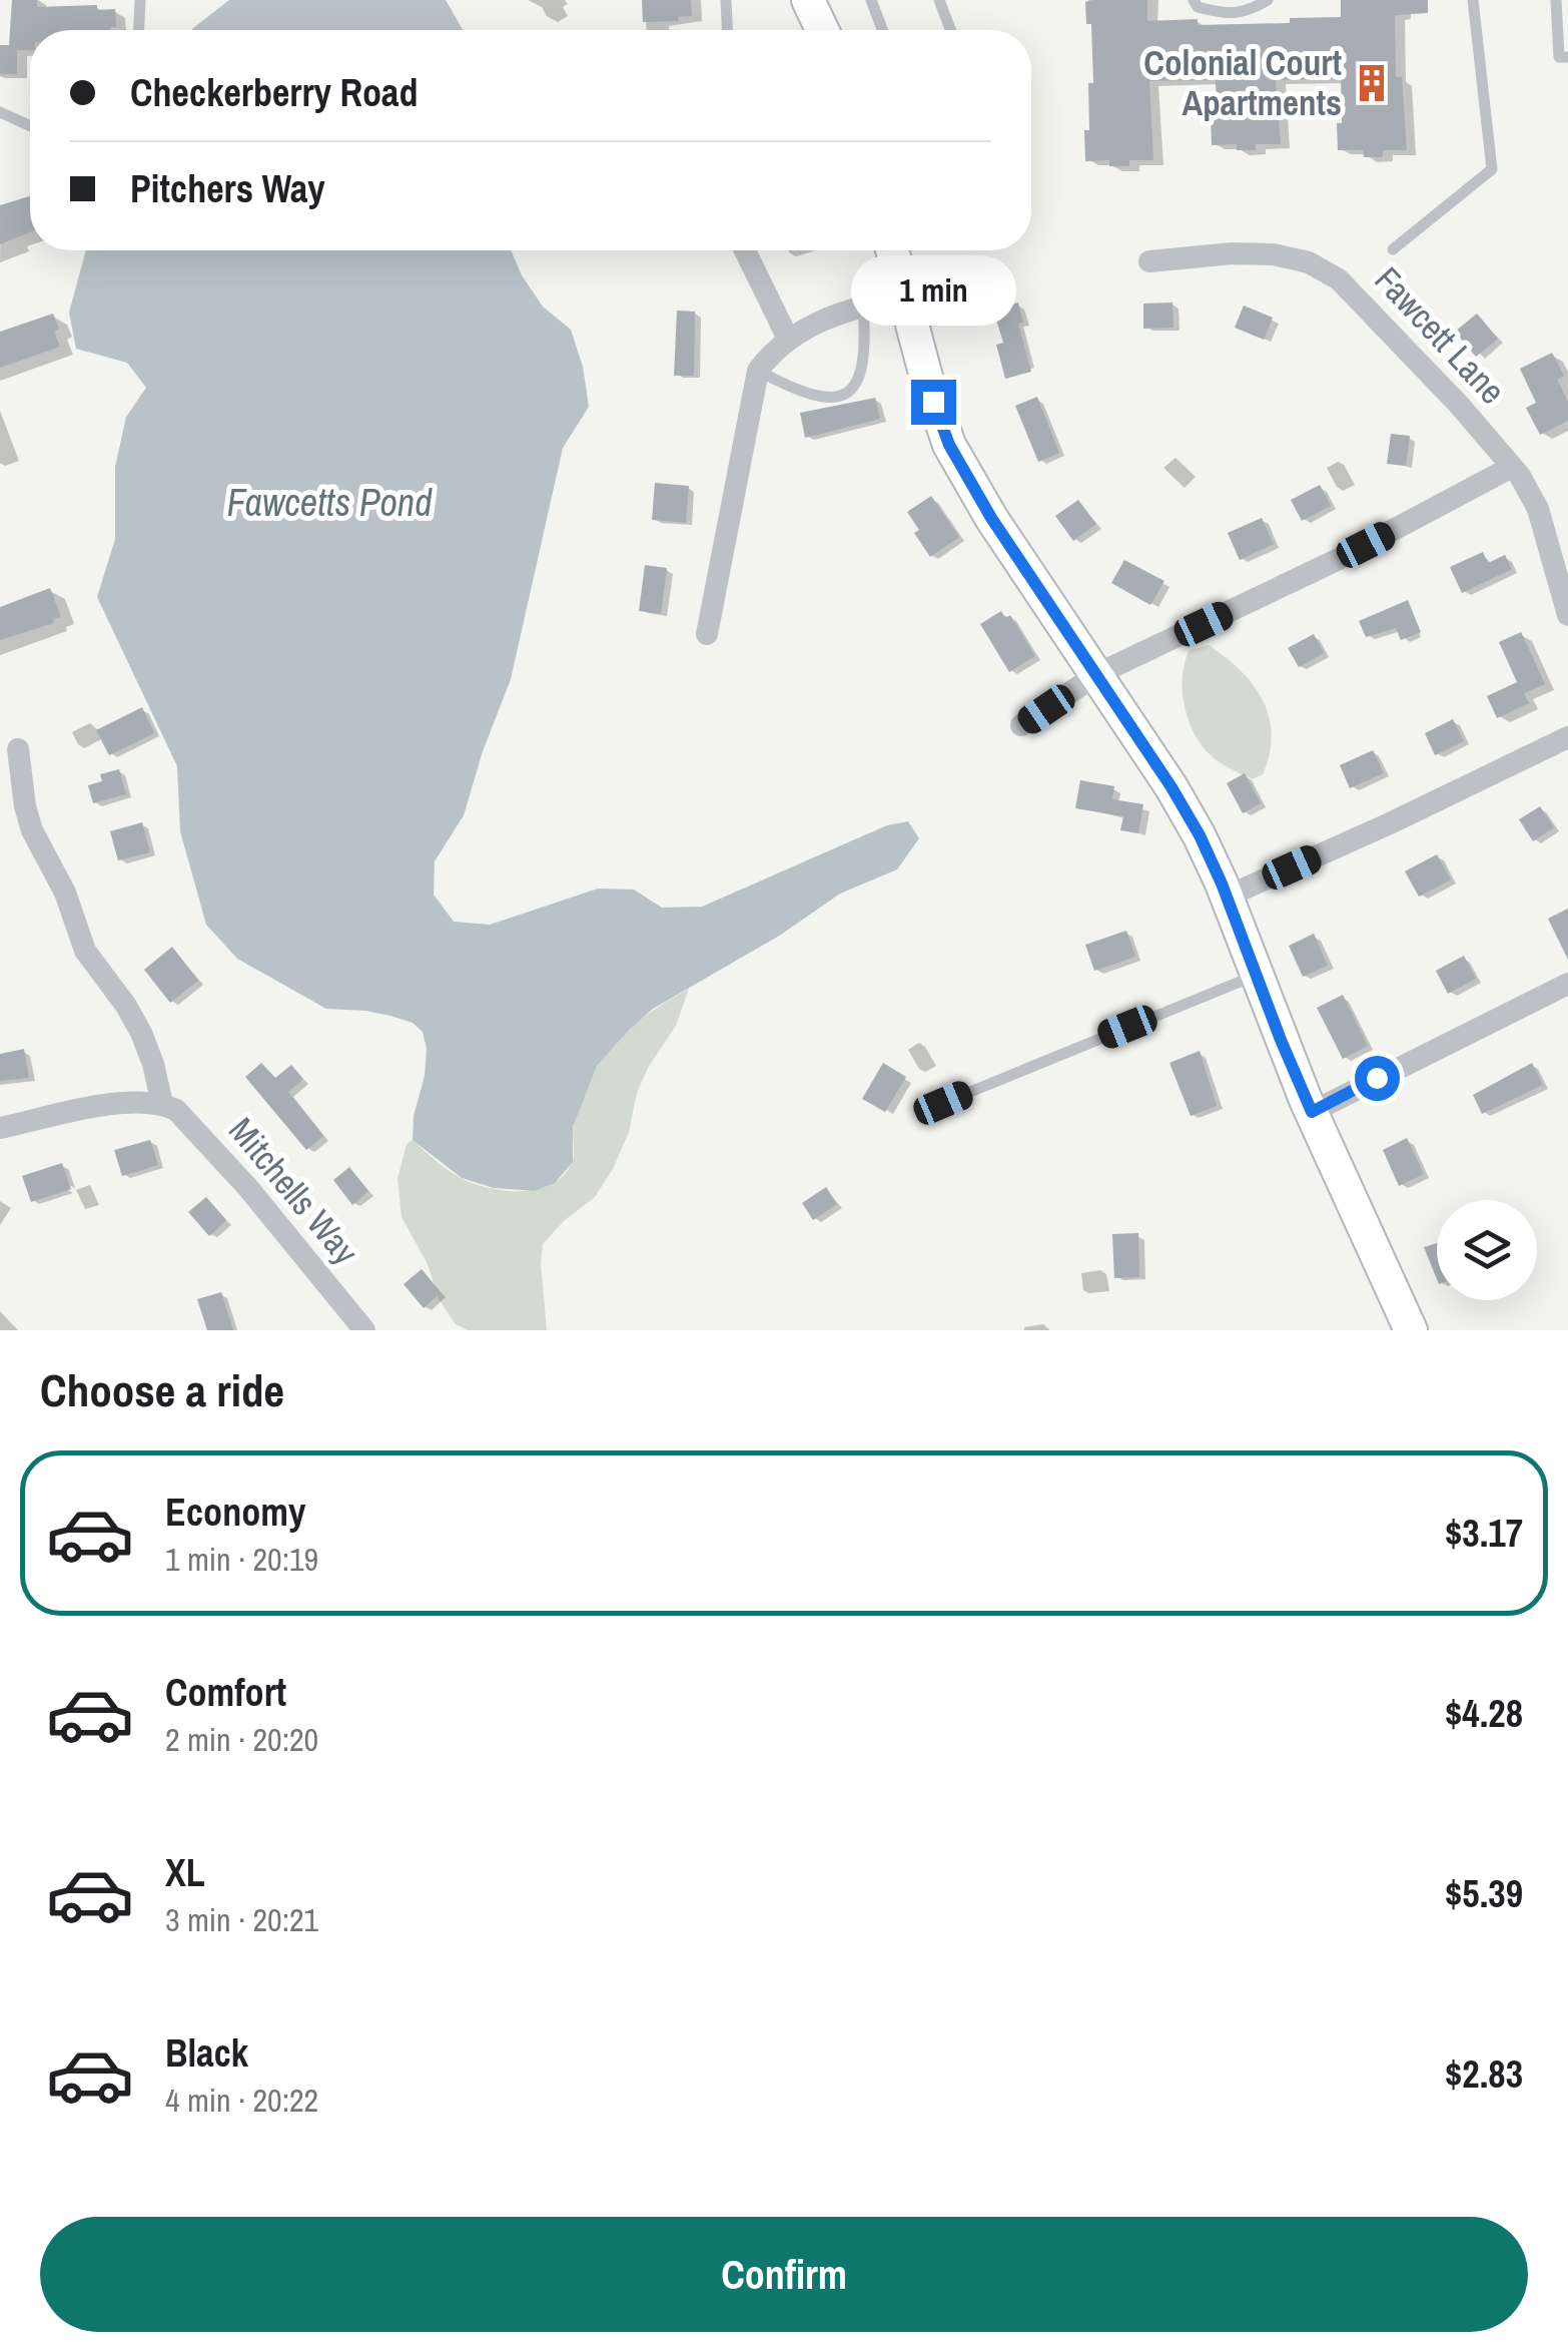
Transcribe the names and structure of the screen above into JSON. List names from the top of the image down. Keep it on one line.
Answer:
{"streets":{"street":["Fawcett Lane","Mitchells Way"]},"water":["Fawcetts Pond"],"places":{"building":["Colonial Court Apartments"]},"page":{"banner":["Checkerberry Road","Pitchers Way"],"bubble":"1 min","heading":"Choose a ride","list":[{"name":"Economy","note":"1 min · 20:19","value":"$3.17"},{"name":"Comfort","note":"2 min · 20:20","value":"$4.28"},{"name":"XL","note":"3 min · 20:21","value":"$5.39"},{"name":"Black","note":"4 min · 20:22","value":"$2.83"}],"buttons":"Confirm"}}
